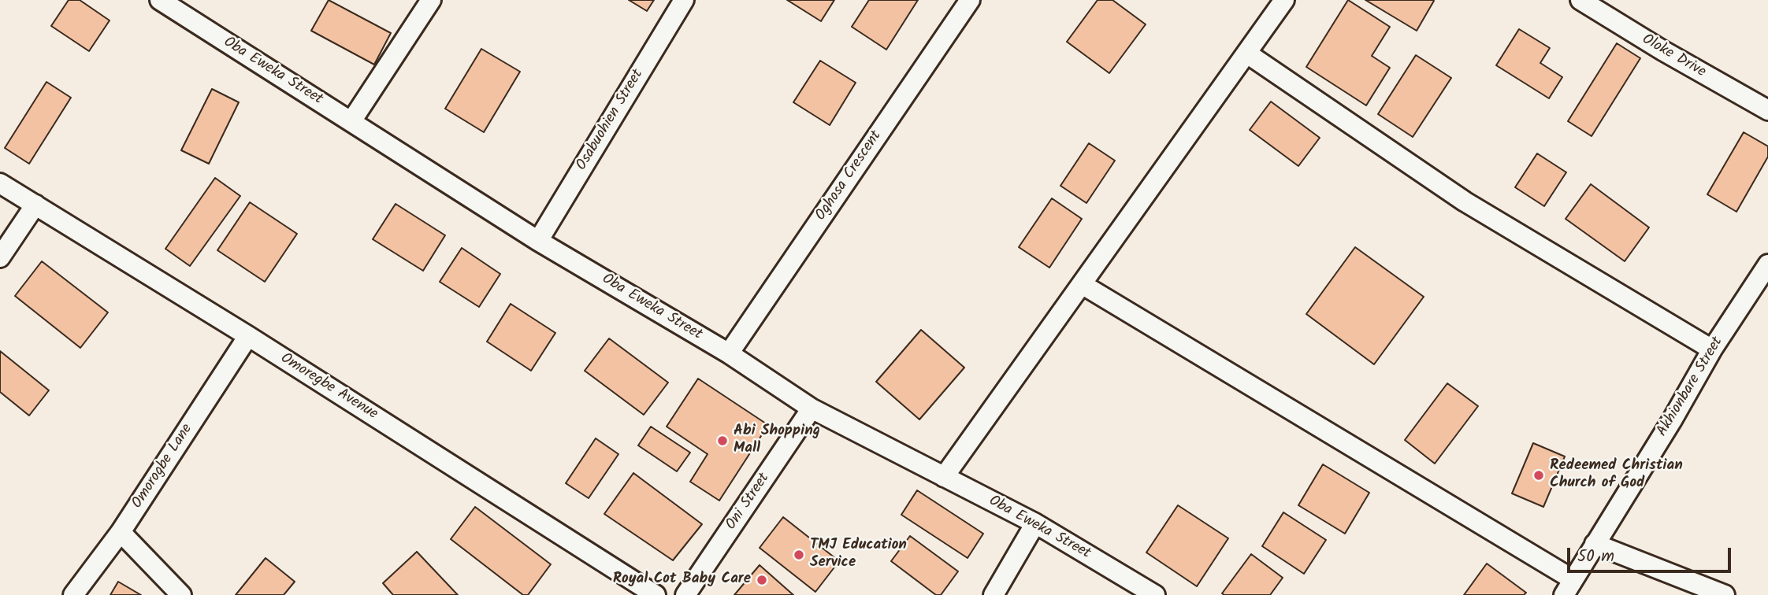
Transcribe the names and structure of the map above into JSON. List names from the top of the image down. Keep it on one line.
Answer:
{"streets":{"street":["Oloke Drive","Oba Eweka Street","Osabuohien Street","Oghosa Crescent","Omoregbe Avenue","Akhionbare Street","Omorogbe Lane","Oni Street"]},"crossings":[["Oba Eweka Street","Osabuohien Street"],["Oba Eweka Street","Oghosa Crescent"],["Oba Eweka Street","Oni Street"],["Omoregbe Avenue","Omorogbe Lane"]],"places":["Abi Shopping Mall","Redeemed Christian Church of God","TMJ Education Service","Royal Cot Baby Care"],"scale_bar":"50 m"}
